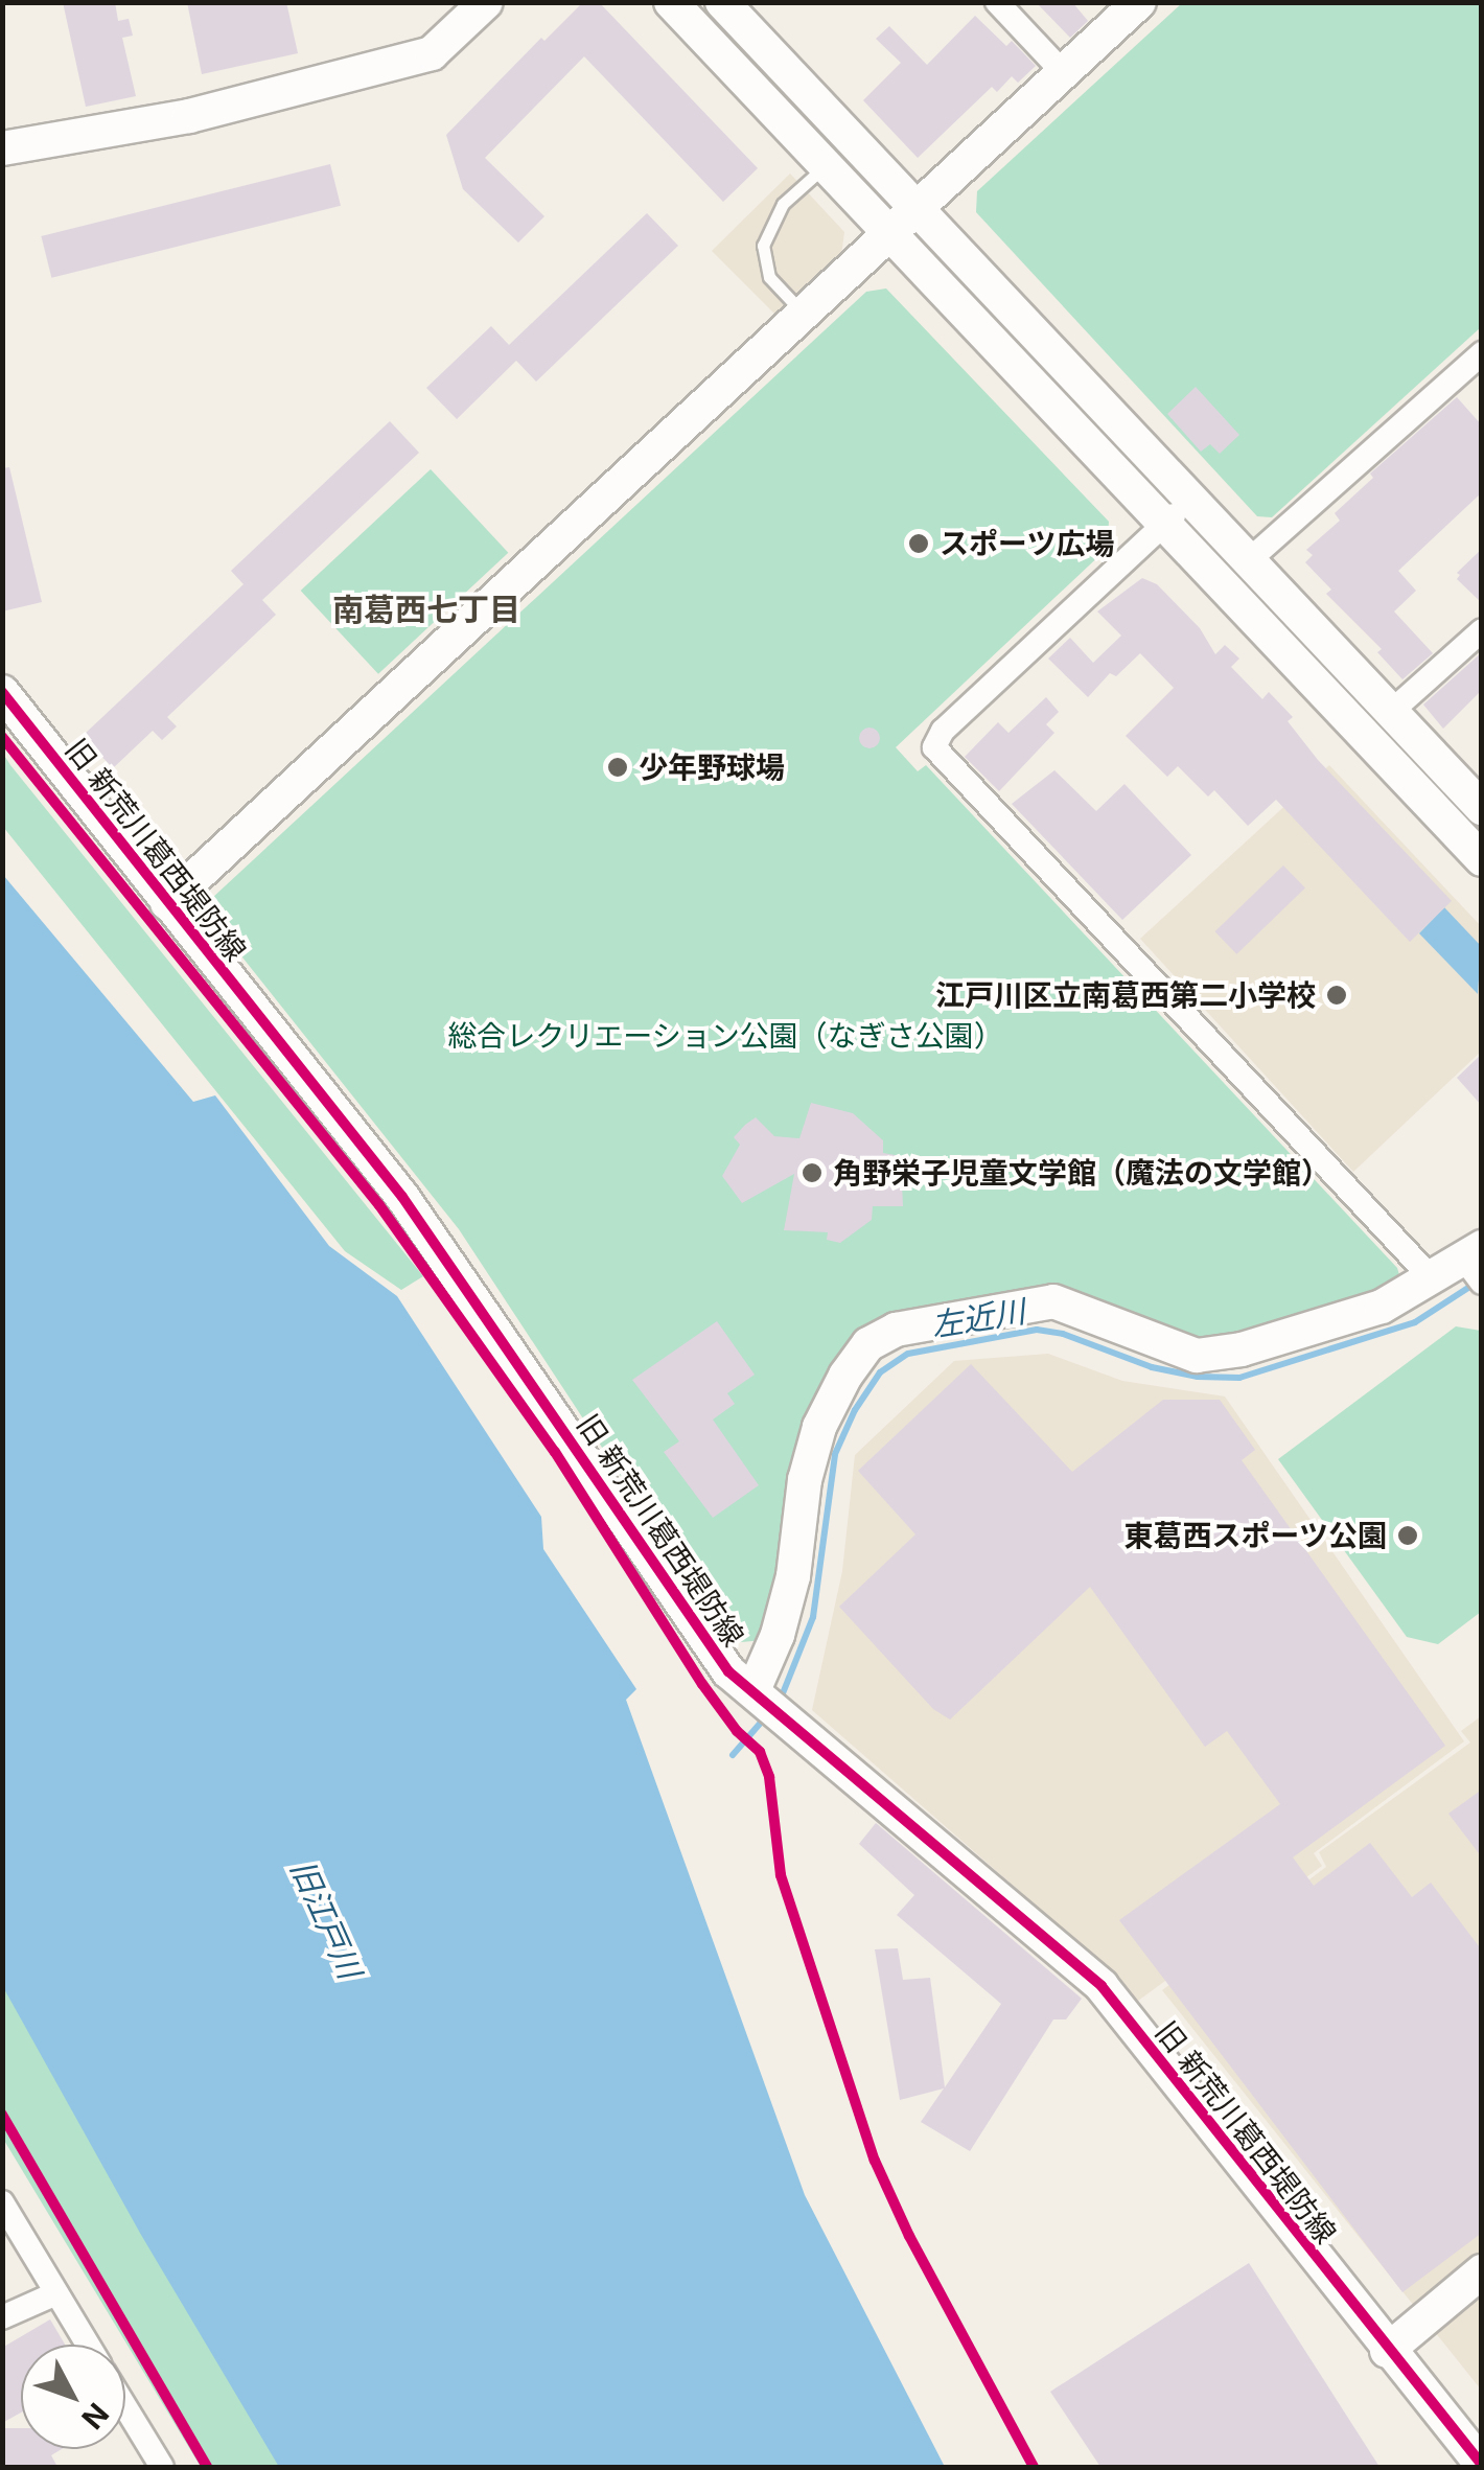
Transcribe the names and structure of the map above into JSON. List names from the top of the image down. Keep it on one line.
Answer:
{"streets":{"street":["旧 新荒川葛西堤防線"]},"districts":["南葛西七丁目"],"water":["左近川","旧江戸川"],"parks":["総合レクリエーション公園（なぎさ公園）"],"places":["スポーツ広場","少年野球場","江戸川区立南葛西第二小学校","角野栄子児童文学館（魔法の文学館）","東葛西スポーツ公園"],"north":"bottom right"}
